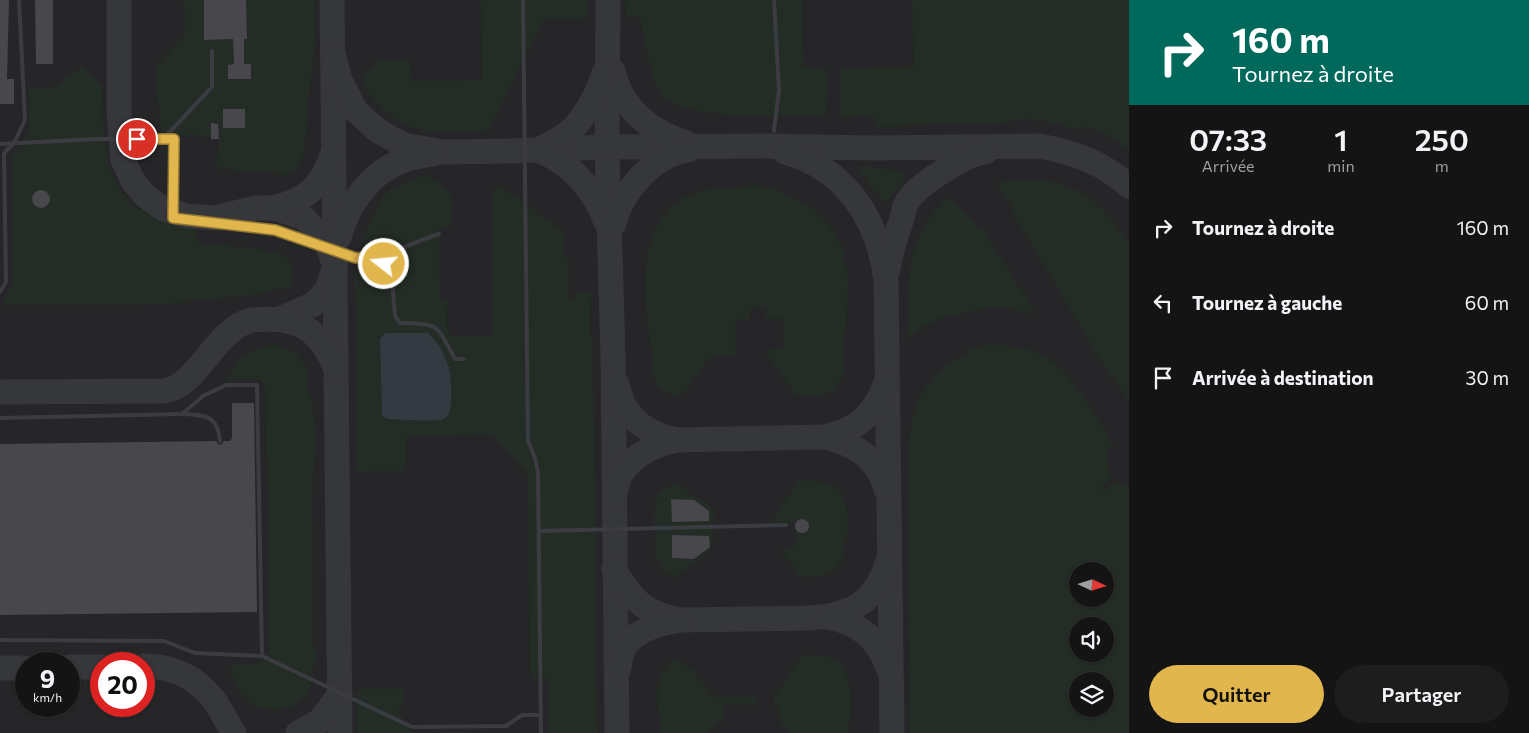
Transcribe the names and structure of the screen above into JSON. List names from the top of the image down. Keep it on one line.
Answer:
{"north":"right","page":{"turn":["160 m","Tournez à droite"],"eta":["07:33","Arrivée","1","min","250","m"],"list":[{"name":"Tournez à droite","value":"160 m"},{"name":"Tournez à gauche","value":"60 m"},{"name":"Arrivée à destination","value":"30 m"}],"speed":"9 km/h","limit":"20","buttons":["Quitter","Partager"]}}
